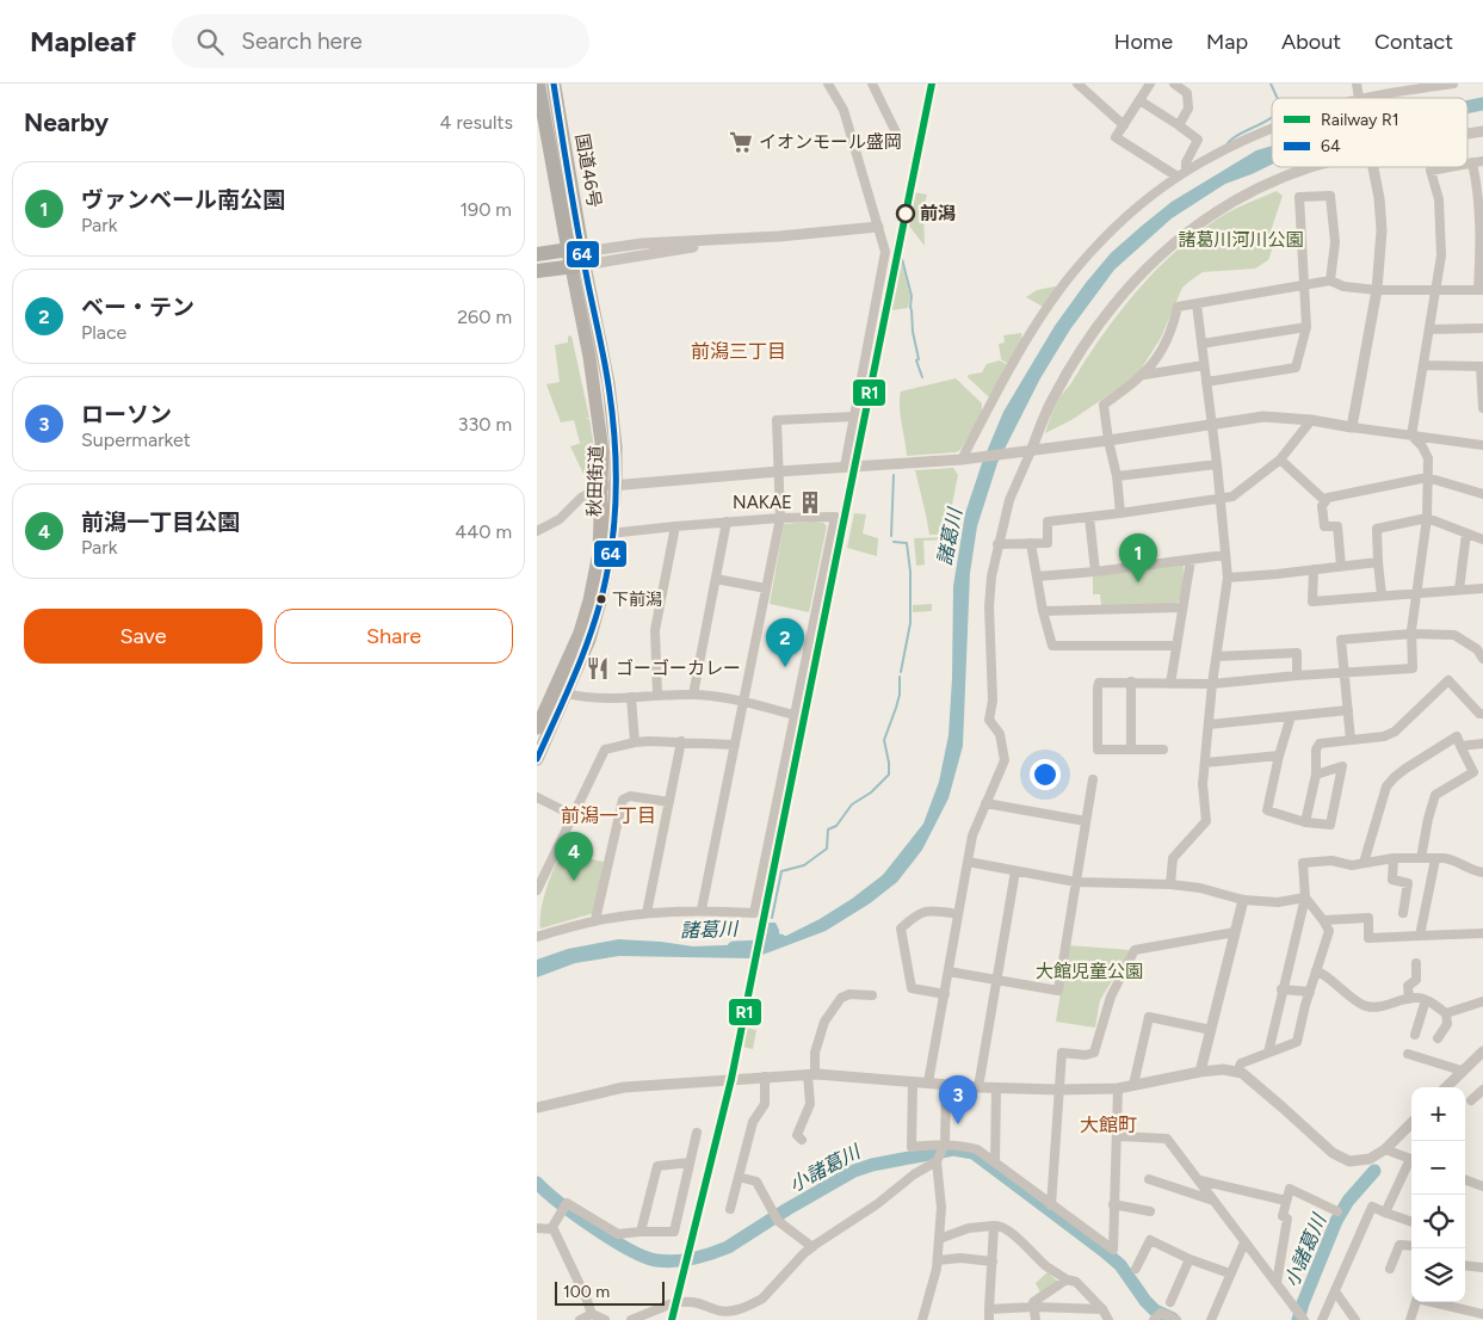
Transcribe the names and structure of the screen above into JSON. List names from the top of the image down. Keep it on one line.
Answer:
{"streets":{"highway":["国道46号"],"main road":["秋田街道"]},"crossings":[["国道46号","秋田街道"]],"districts":["前潟三丁目","前潟一丁目","大館町"],"water":["諸葛川","小諸葛川"],"parks":["諸葛川河川公園","大館児童公園"],"places":{"supermarket":["イオンモール盛岡"],"other":["前潟","下前潟"],"building":["NAKAE"],"restaurant":["ゴーゴーカレー"]},"lines":["rail line R1","transit line 64"],"legend":["Railway R1","64"],"scale_bar":"100 m","page":{"header":"Mapleaf","search":"Search here","nav":["Home","Map","About","Contact"],"heading":["Nearby","4 results"],"list":[{"mark":"1","name":"ヴァンベール南公園","note":"Park","value":"190 m"},{"mark":"2","name":"ベー・テン","note":"Place","value":"260 m"},{"mark":"3","name":"ローソン","note":"Supermarket","value":"330 m"},{"mark":"4","name":"前潟一丁目公園","note":"Park","value":"440 m"}],"pins":["1","2","4","3"],"buttons":["Save","Share"],"map_buttons":["+","−"],"scale":"100 m"}}
